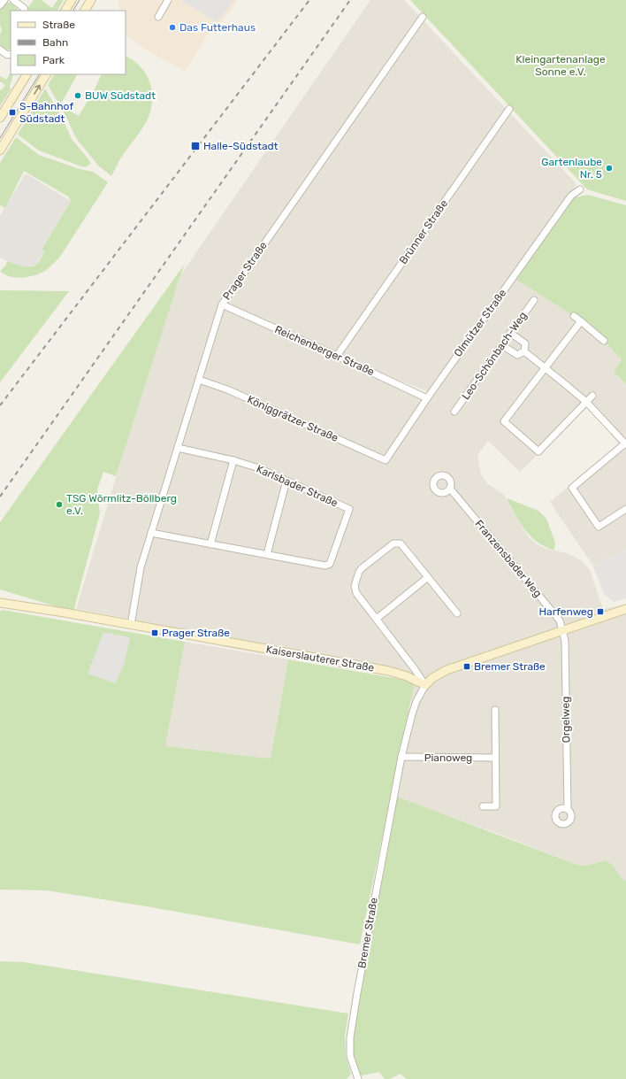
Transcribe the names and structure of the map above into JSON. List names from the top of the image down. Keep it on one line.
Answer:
{"streets":{"street":["Brünner Straße","Prager Straße","Olmützer Straße","Reichenberger Straße","Leo-Schönbach-Weg","Königgrätzer Straße","Karlsbader Straße","Franzensbader Weg","Kaiserslauterer Straße","Orgelweg","Pianoweg","Bremer Straße"]},"crossings":[["Brünner Straße","Reichenberger Straße"],["Prager Straße","Reichenberger Straße"],["Prager Straße","Königgrätzer Straße"],["Prager Straße","Karlsbader Straße"],["Prager Straße","Kaiserslauterer Straße"],["Olmützer Straße","Reichenberger Straße"],["Olmützer Straße","Königgrätzer Straße"],["Franzensbader Weg","Orgelweg"],["Kaiserslauterer Straße","Bremer Straße"],["Pianoweg","Bremer Straße"]],"parks":["Kleingartenanlage Sonne e.V."],"places":{"other":["Das Futterhaus","BUW Südstadt","Gartenlaube Nr. 5","TSG Wörmlitz-Böllberg e.V."],"transit":["S-Bahnhof Südstadt","Halle-Südstadt","Harfenweg","Prager Straße","Bremer Straße"]},"legend":["Straße","Bahn","Park"]}
